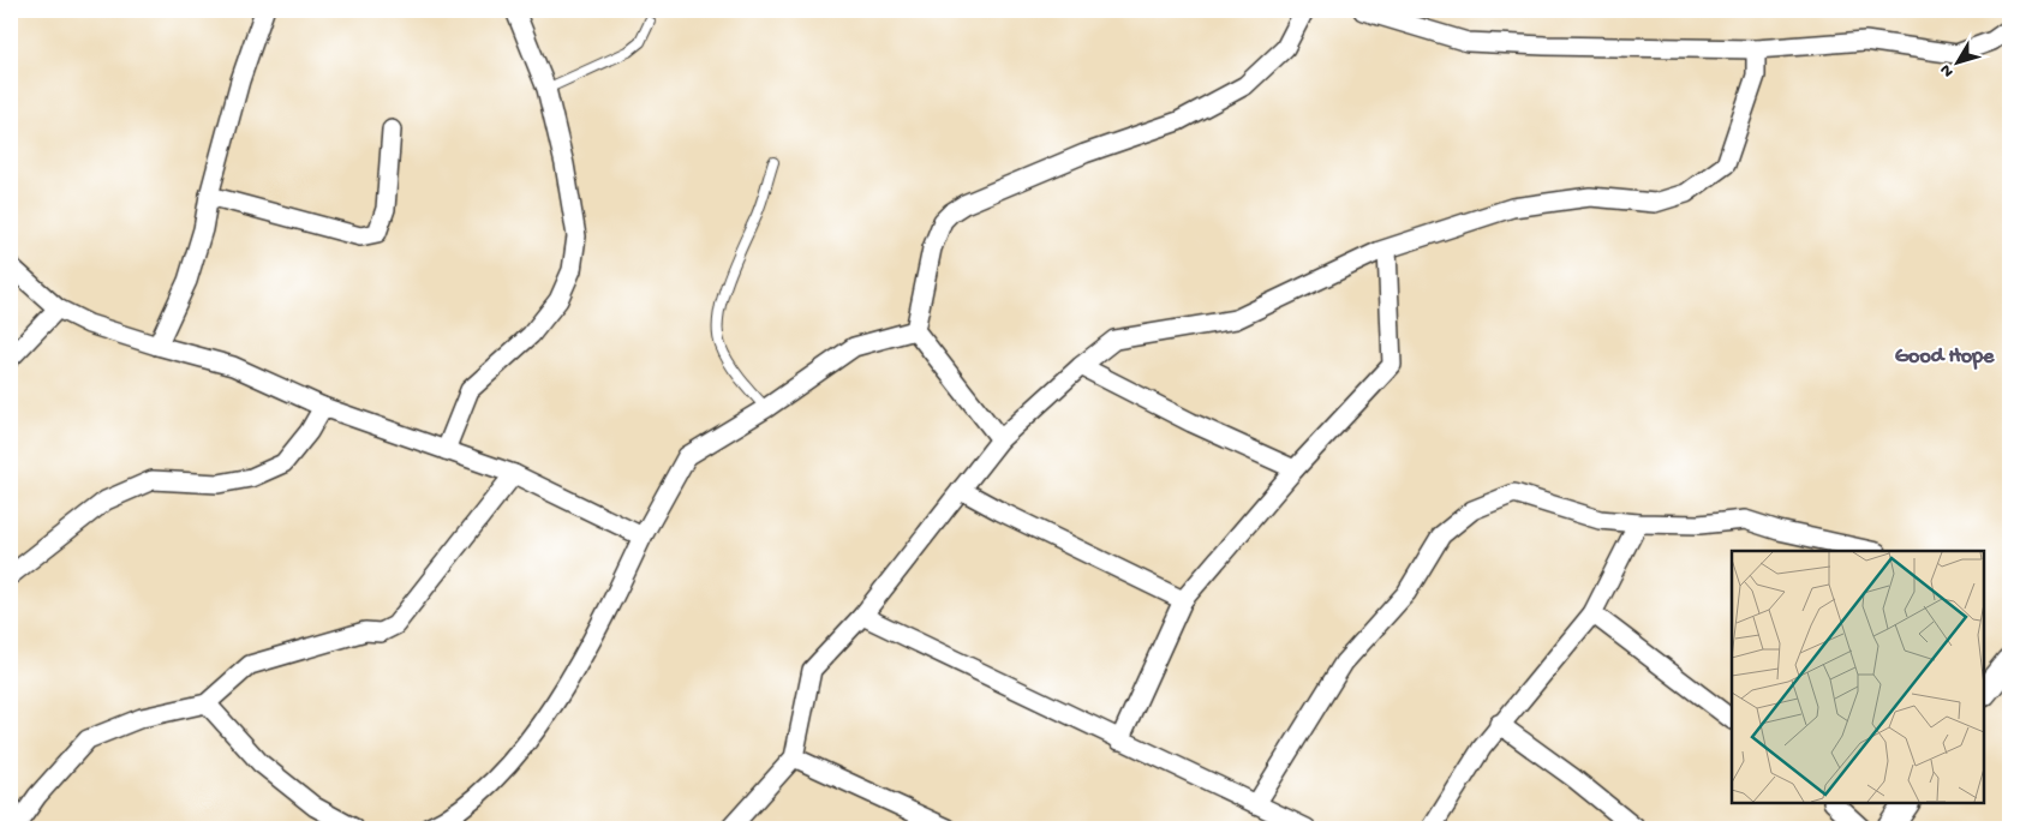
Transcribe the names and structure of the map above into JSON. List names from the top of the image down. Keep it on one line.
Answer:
{"districts":["Good Hope"],"north":"bottom left"}
